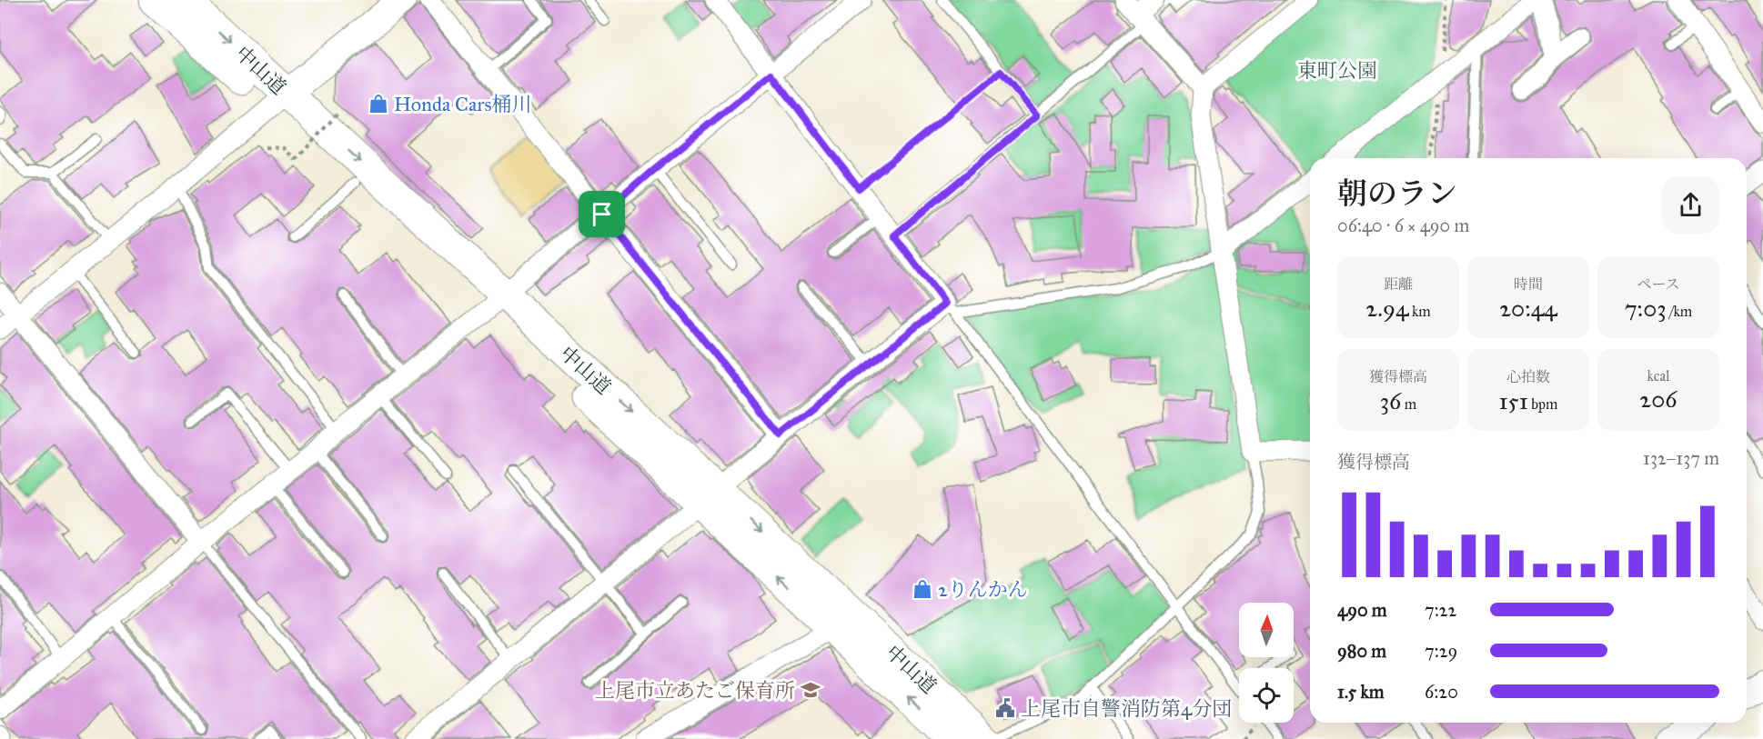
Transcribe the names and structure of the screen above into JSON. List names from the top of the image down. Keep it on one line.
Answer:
{"streets":{"highway":["中山道"]},"parks":["東町公園"],"places":{"shop":["Honda Cars桶川","2りんかん"],"school or university":["上尾市立あたご保育所"],"public building":["上尾市自警消防第4分団"]},"north":"top","page":{"heading":["朝のラン","06:40 · 6 × 490 m"],"stats":[["距離","2.94 km"],["時間","20:44"],["ペース","7:03 /km"],["獲得標高","36 m"],["心拍数","151 bpm"],["kcal","206"]],"chart":["獲得標高","132–137 m"],"list":[{"name":"490 m","note":"7:22"},{"name":"980 m","note":"7:29"},{"name":"1.5 km","note":"6:20"}]}}
